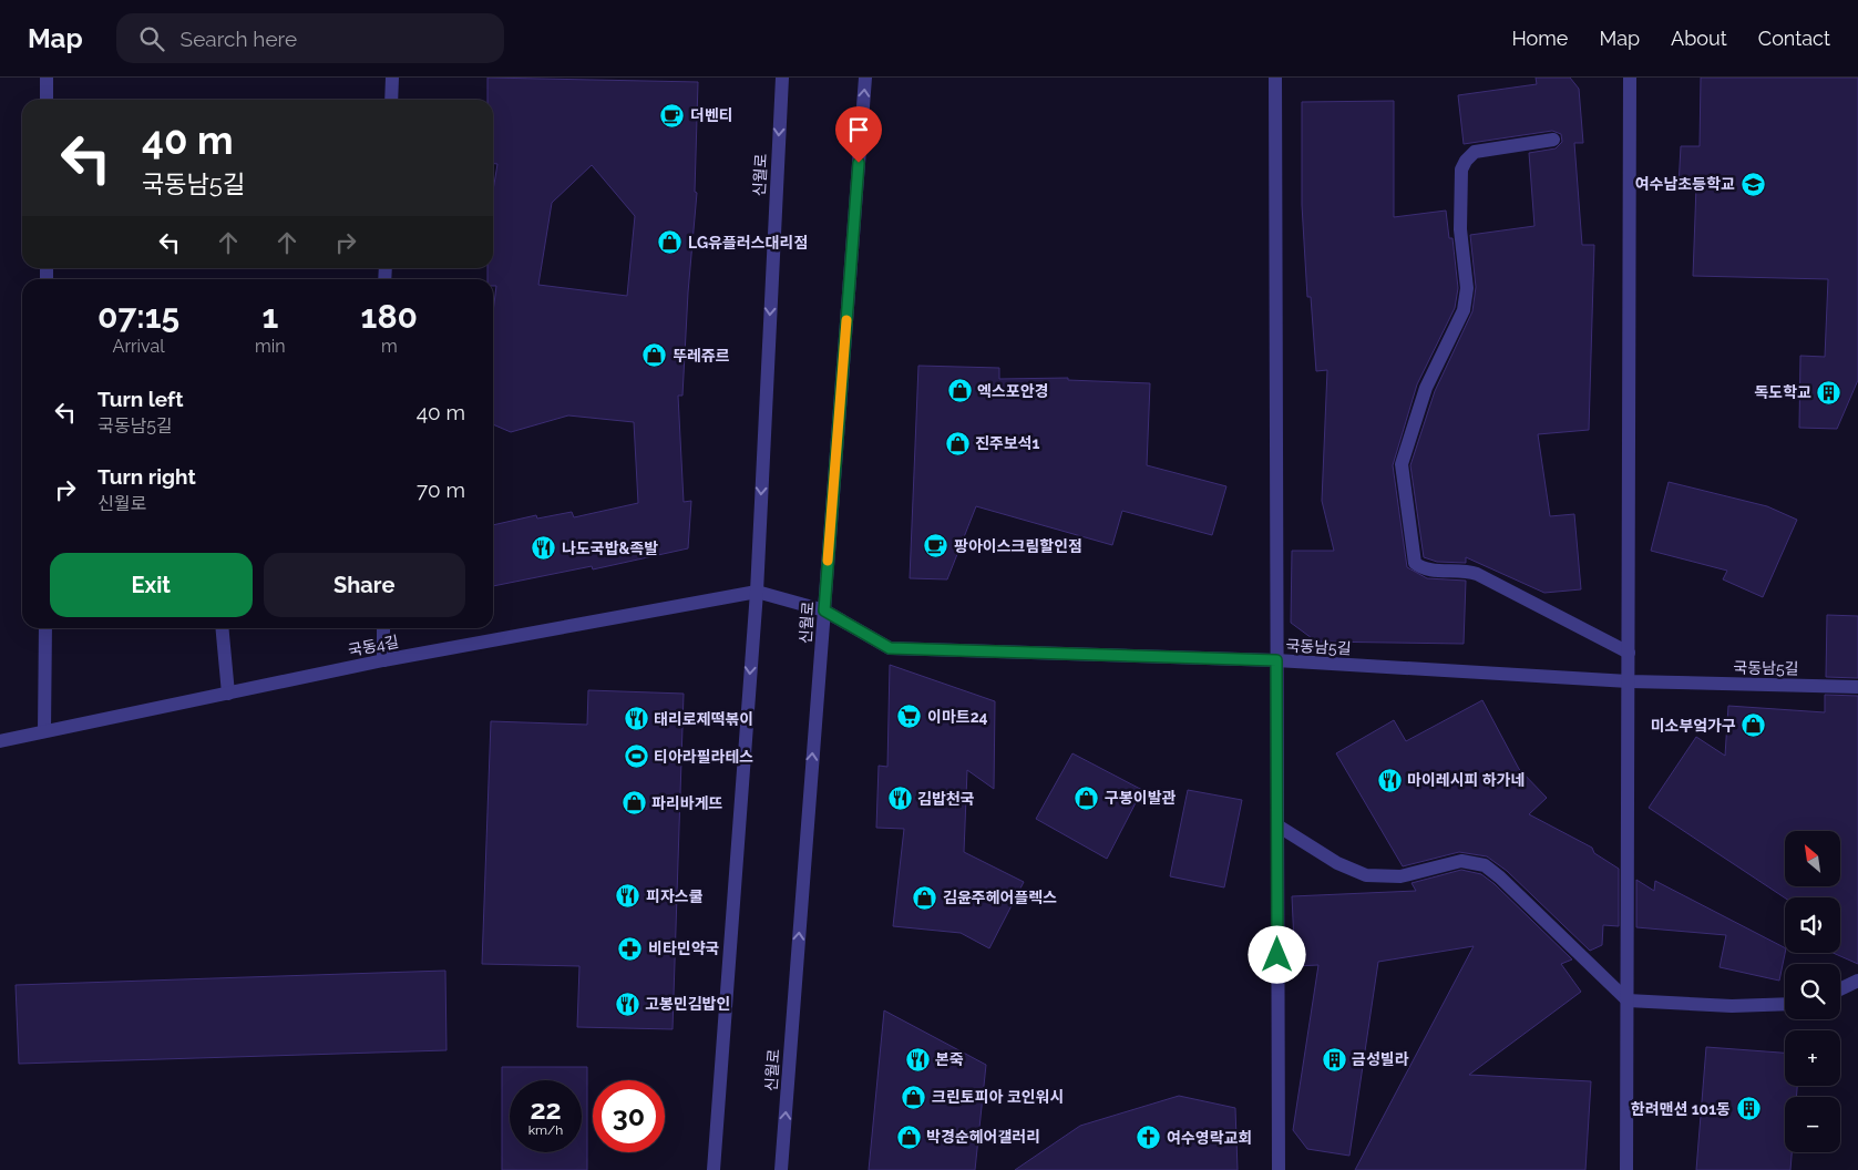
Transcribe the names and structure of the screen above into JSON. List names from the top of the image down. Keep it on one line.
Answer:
{"streets":{"street":["신월로","국동4길","국동남5길"]},"crossings":[["신월로","국동4길"],["신월로","국동남5길"],["국동4길","국동남5길"]],"places":{"cafe":["더벤티","팡아이스크림할인점"],"school or university":["여수남초등학교"],"shop":["LG유플러스대리점","뚜레쥬르","엑스포안경","진주보석1","미소부엌가구","구봉이발관","파리바게뜨","김윤주헤어플렉스","크린토피아 코인워시","박경순헤어갤러리"],"building":["독도학교","금성빌라","한려맨션 101동"],"restaurant":["나도국밥&족발","태리로제떡볶이","마이레시피 하가네","김밥천국","피자스쿨","고봉민김밥인","본죽"],"supermarket":["이마트24"],"sports":["티아라필라테스"],"pharmacy":["비타민약국"],"church":["여수영락교회"]},"north":"top left","page":{"header":"Map","search":"Search here","nav":["Home","Map","About","Contact"],"turn":["40 m","국동남5길"],"eta":["07:15","Arrival","1","min","180","m"],"list":[{"name":"Turn left","note":"국동남5길","value":"40 m"},{"name":"Turn right","note":"신월로","value":"70 m"}],"buttons":["Exit","Share"],"map_buttons":["+","−"],"speed":"22 km/h","limit":"30"}}
